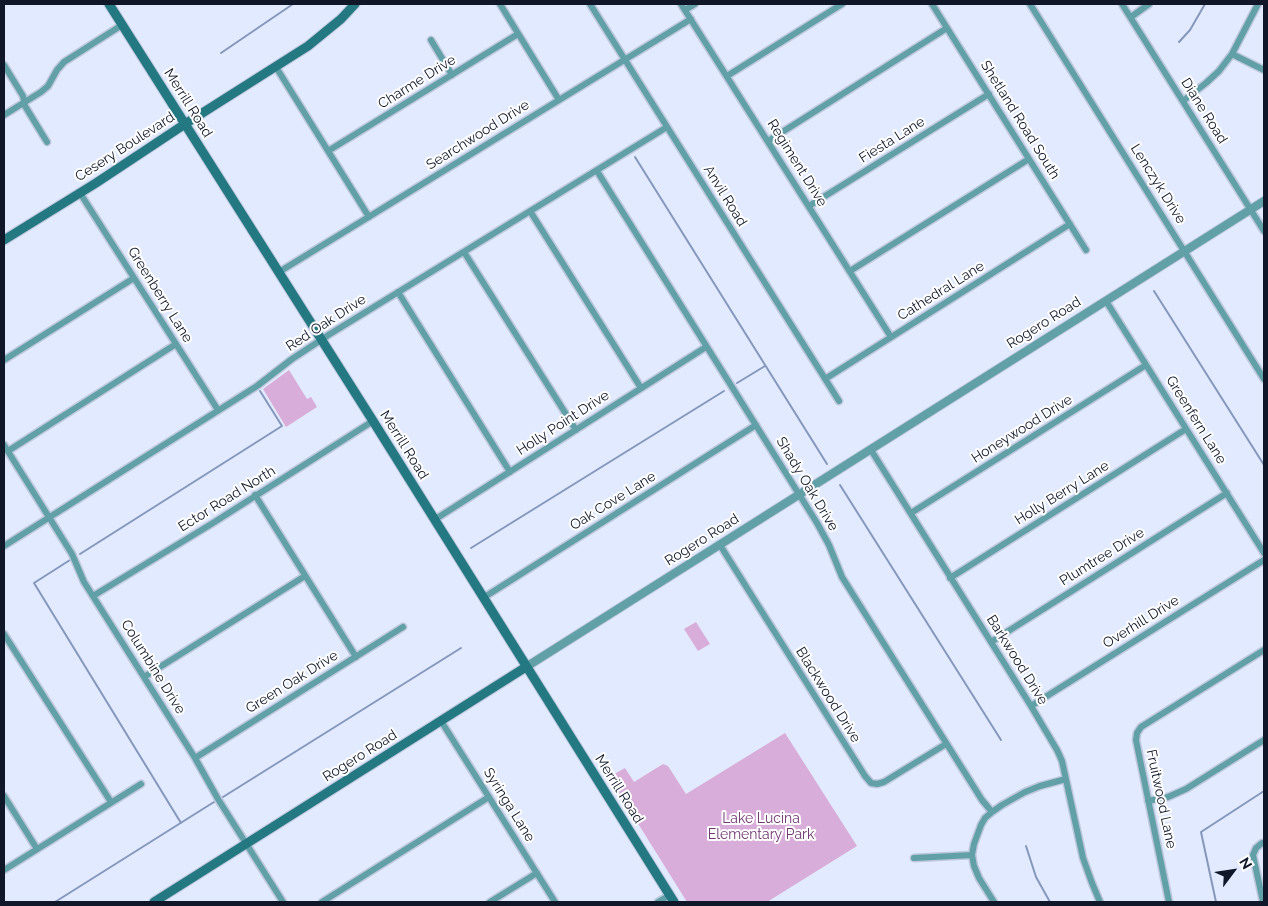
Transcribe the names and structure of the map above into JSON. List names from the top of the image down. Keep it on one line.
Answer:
{"streets":{"main road":["Merrill Road","Cesery Boulevard","Rogero Road"],"street":["Charme Drive","Diane Road","Shetland Road South","Searchwood Drive","Fiesta Lane","Regiment Drive","Lenczyk Drive","Anvil Road","Cathedral Lane","Greenberry Lane","Red Oak Drive","Greenfern Lane","Holly Point Drive","Honeywood Drive","Shady Oak Drive","Holly Berry Lane","Ector Road North","Oak Cove Lane","Plumtree Drive","Overhill Drive","Barkwood Drive","Columbine Drive","Green Oak Drive","Blackwood Drive","Fruitwood Lane","Syringa Lane"]},"crossings":[["Merrill Road","Searchwood Drive"],["Merrill Road","Cesery Boulevard"],["Merrill Road","Red Oak Drive"],["Merrill Road","Rogero Road"],["Merrill Road","Holly Point Drive"],["Merrill Road","Ector Road North"],["Merrill Road","Oak Cove Lane"],["Diane Road","Rogero Road"],["Shetland Road South","Fiesta Lane"],["Shetland Road South","Cathedral Lane"],["Searchwood Drive","Regiment Drive"],["Searchwood Drive","Anvil Road"],["Fiesta Lane","Regiment Drive"],["Cesery Boulevard","Greenberry Lane"],["Regiment Drive","Cathedral Lane"],["Lenczyk Drive","Rogero Road"],["Anvil Road","Cathedral Lane"],["Anvil Road","Red Oak Drive"],["Greenberry Lane","Red Oak Drive"],["Red Oak Drive","Shady Oak Drive"],["Red Oak Drive","Columbine Drive"],["Rogero Road","Greenfern Lane"],["Rogero Road","Shady Oak Drive"],["Rogero Road","Barkwood Drive"],["Rogero Road","Columbine Drive"],["Rogero Road","Blackwood Drive"],["Rogero Road","Syringa Lane"],["Greenfern Lane","Honeywood Drive"],["Greenfern Lane","Holly Berry Lane"],["Greenfern Lane","Plumtree Drive"],["Holly Point Drive","Shady Oak Drive"],["Honeywood Drive","Barkwood Drive"],["Shady Oak Drive","Oak Cove Lane"],["Shady Oak Drive","Blackwood Drive"],["Holly Berry Lane","Barkwood Drive"],["Ector Road North","Columbine Drive"],["Plumtree Drive","Barkwood Drive"],["Overhill Drive","Barkwood Drive"],["Columbine Drive","Green Oak Drive"]],"parks":["Lake Lucina Elementary Park"],"north":"top right"}
